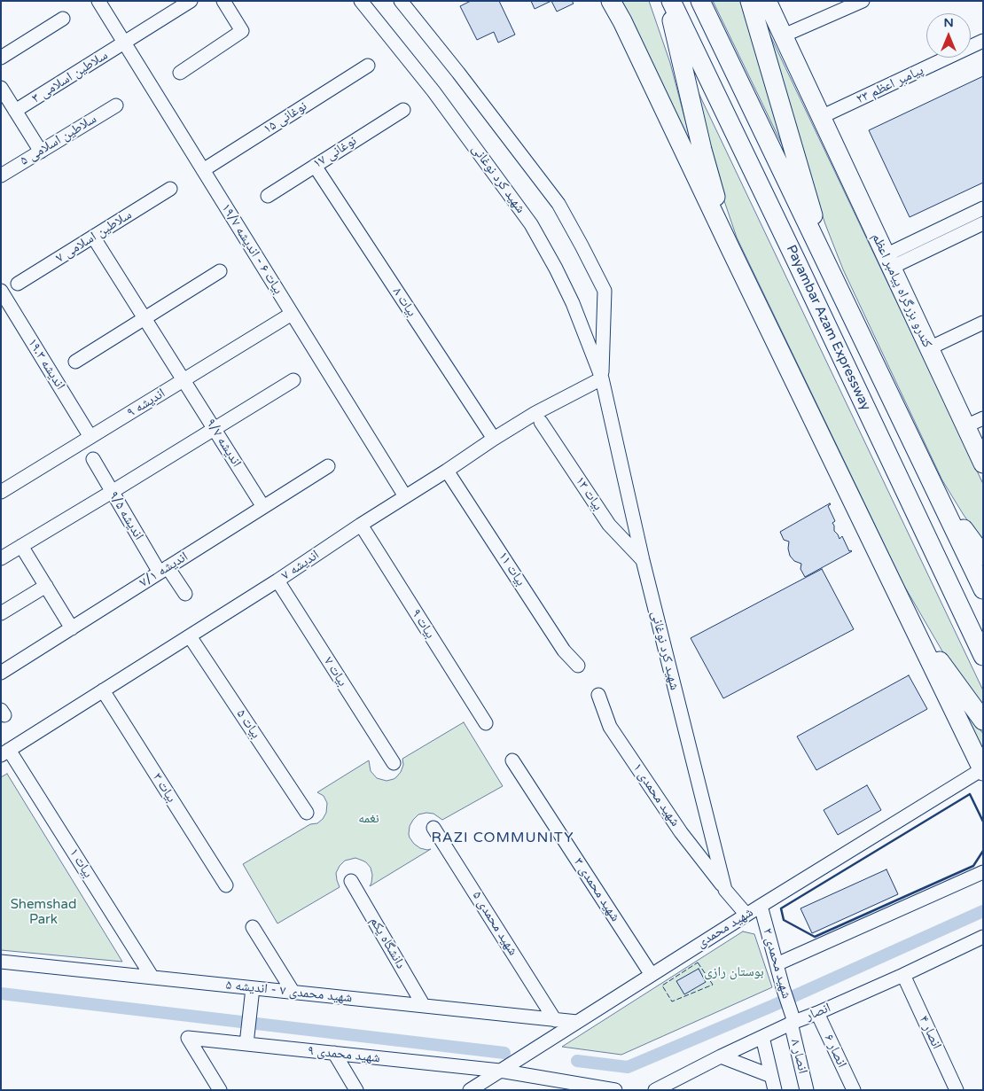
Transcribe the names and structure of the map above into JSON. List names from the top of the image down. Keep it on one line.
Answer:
{"streets":{"highway":["کندرو بزرگراه پیامبر اعظم","Payambar Azam Expressway"],"street":["سلاطین اسلامی ۳","پیامبر اعظم ۲۳","نوغانی ۱۵","سلاطین اسلامی ۵","نوغانی ۱۷","شهید کرد نوغانی","سلاطین اسلامی ۷","بیات ۶ - اندیشه ۱۹/۷","بیات ۸","اندیشه ۱۹.۳","اندیشه ۹","اندیشه ۹/۷","بیات ۱۳","اندیشه ۹/۵","اندیشه ۷","بیات ۱۱","اندیشه ۷/۱","بیات ۹","بیات ۷","بیات ۵","بیات ۳","شهید محمدی ۱","بیات ۱","شهید محمدی ۳","شهید محمدی ۵","شهید محمدی","دانشگاه یکم","شهید محمدی ۲","شهید محمدی ۷ - اندیشه ۵","انصار","انصار ۴","انصار ۶","شهید محمدی ۹","انصار ۸"]},"crossings":[["سلاطین اسلامی ۳","بیات ۶ - اندیشه ۱۹/۷"],["پیامبر اعظم ۲۳","کندرو بزرگراه پیامبر اعظم"],["نوغانی ۱۵","بیات ۶ - اندیشه ۱۹/۷"],["نوغانی ۱۷","بیات ۸"],["شهید کرد نوغانی","بیات ۱۳"],["شهید کرد نوغانی","اندیشه ۷"],["شهید کرد نوغانی","شهید محمدی ۱"],["شهید کرد نوغانی","شهید محمدی"],["سلاطین اسلامی ۷","اندیشه ۹/۷"],["بیات ۶ - اندیشه ۱۹/۷","اندیشه ۹"],["بیات ۶ - اندیشه ۱۹/۷","اندیشه ۷"],["بیات ۸","اندیشه ۷"],["اندیشه ۱۹.۳","اندیشه ۹"],["اندیشه ۹","اندیشه ۹/۷"],["اندیشه ۹/۷","اندیشه ۷/۱"],["اندیشه ۹/۵","اندیشه ۷/۱"],["اندیشه ۷","بیات ۱۱"],["اندیشه ۷","بیات ۹"],["اندیشه ۷","بیات ۷"],["اندیشه ۷","بیات ۵"],["اندیشه ۷","بیات ۳"],["اندیشه ۷","بیات ۱"],["بیات ۱","شهید محمدی ۷ - اندیشه ۵"],["شهید محمدی ۳","شهید محمدی"],["شهید محمدی ۵","شهید محمدی ۷ - اندیشه ۵"],["شهید محمدی","شهید محمدی ۲"],["شهید محمدی","شهید محمدی ۷ - اندیشه ۵"],["شهید محمدی","شهید محمدی ۹"],["دانشگاه یکم","شهید محمدی ۷ - اندیشه ۵"],["شهید محمدی ۲","انصار"],["شهید محمدی ۲","انصار ۸"],["انصار","انصار ۴"],["انصار","انصار ۶"],["انصار","انصار ۸"]],"districts":["RAZI COMMUNITY"],"parks":["نغمه","Shemshad Park","بوستان رازی"],"north":"top"}
